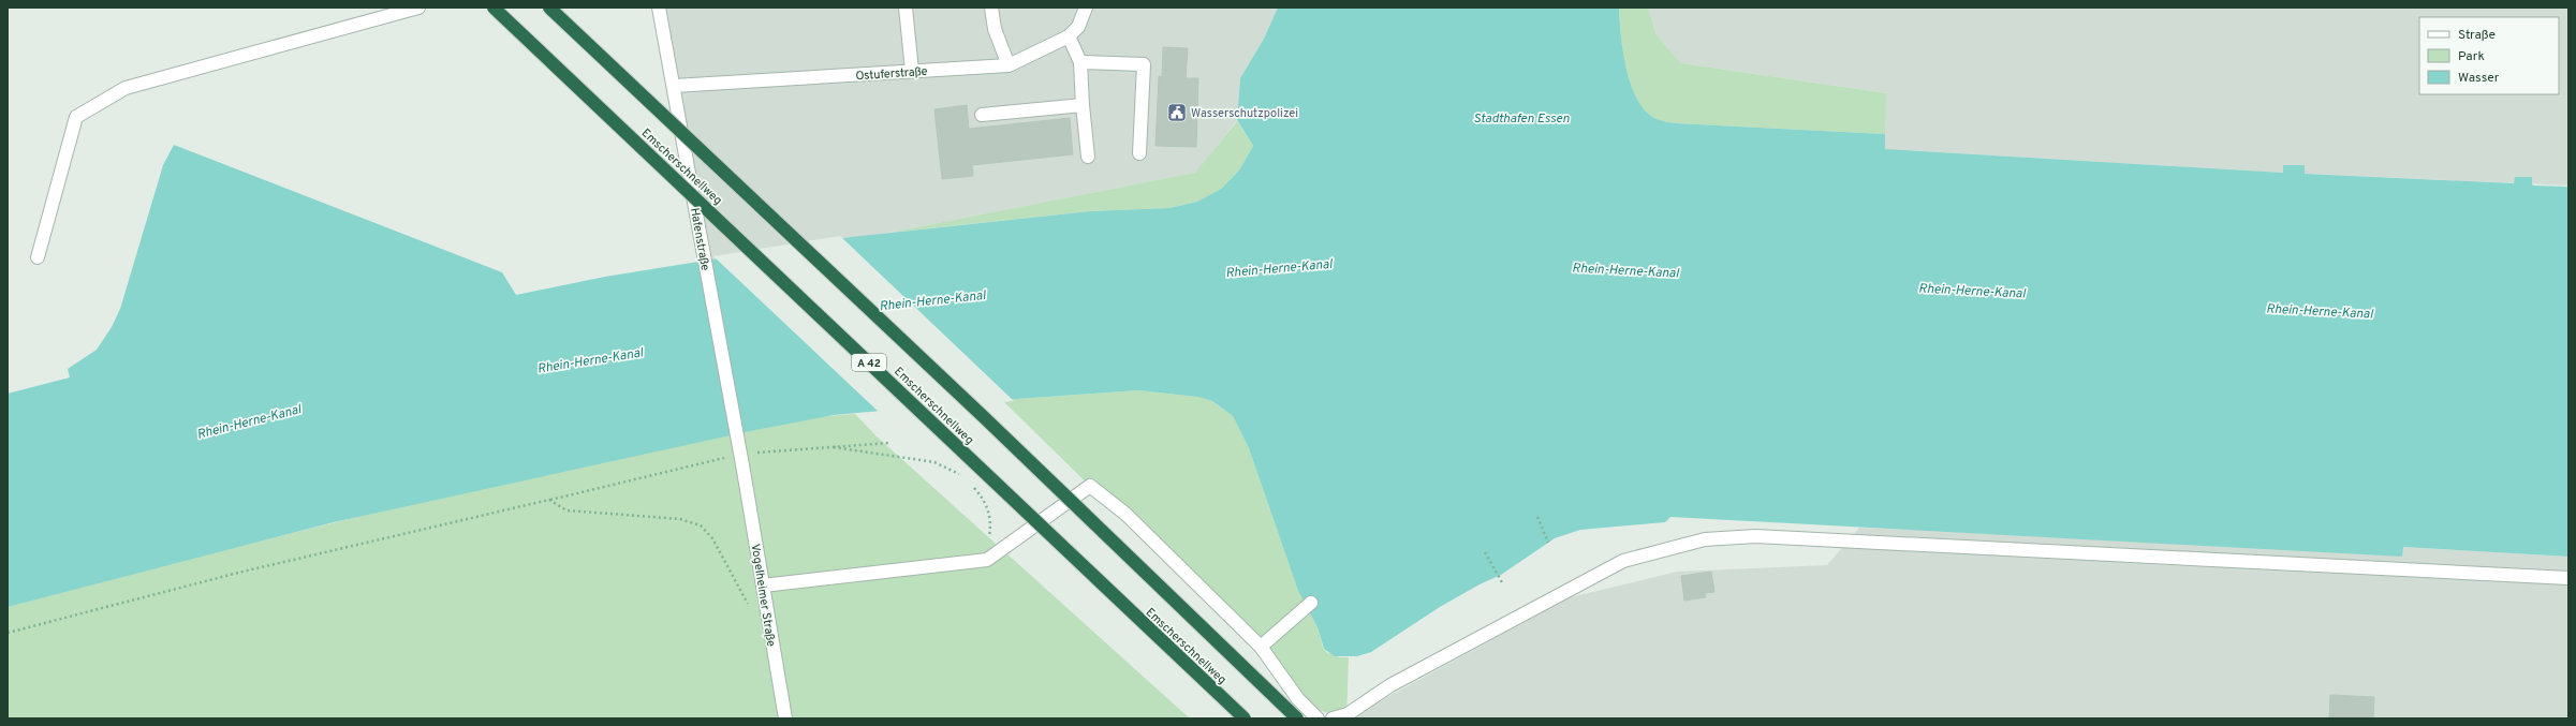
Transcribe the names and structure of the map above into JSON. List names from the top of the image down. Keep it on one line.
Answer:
{"streets":{"highway":["Emscherschnellweg","A 42"],"street":["Ostuferstraße","Hafenstraße","Vogelheimer Straße"]},"crossings":[["Ostuferstraße","Hafenstraße"],["Hafenstraße","Vogelheimer Straße"]],"water":["Stadthafen Essen","Rhein-Herne-Kanal"],"places":{"public building":["Wasserschutzpolizei"]},"legend":["Straße","Park","Wasser"]}
